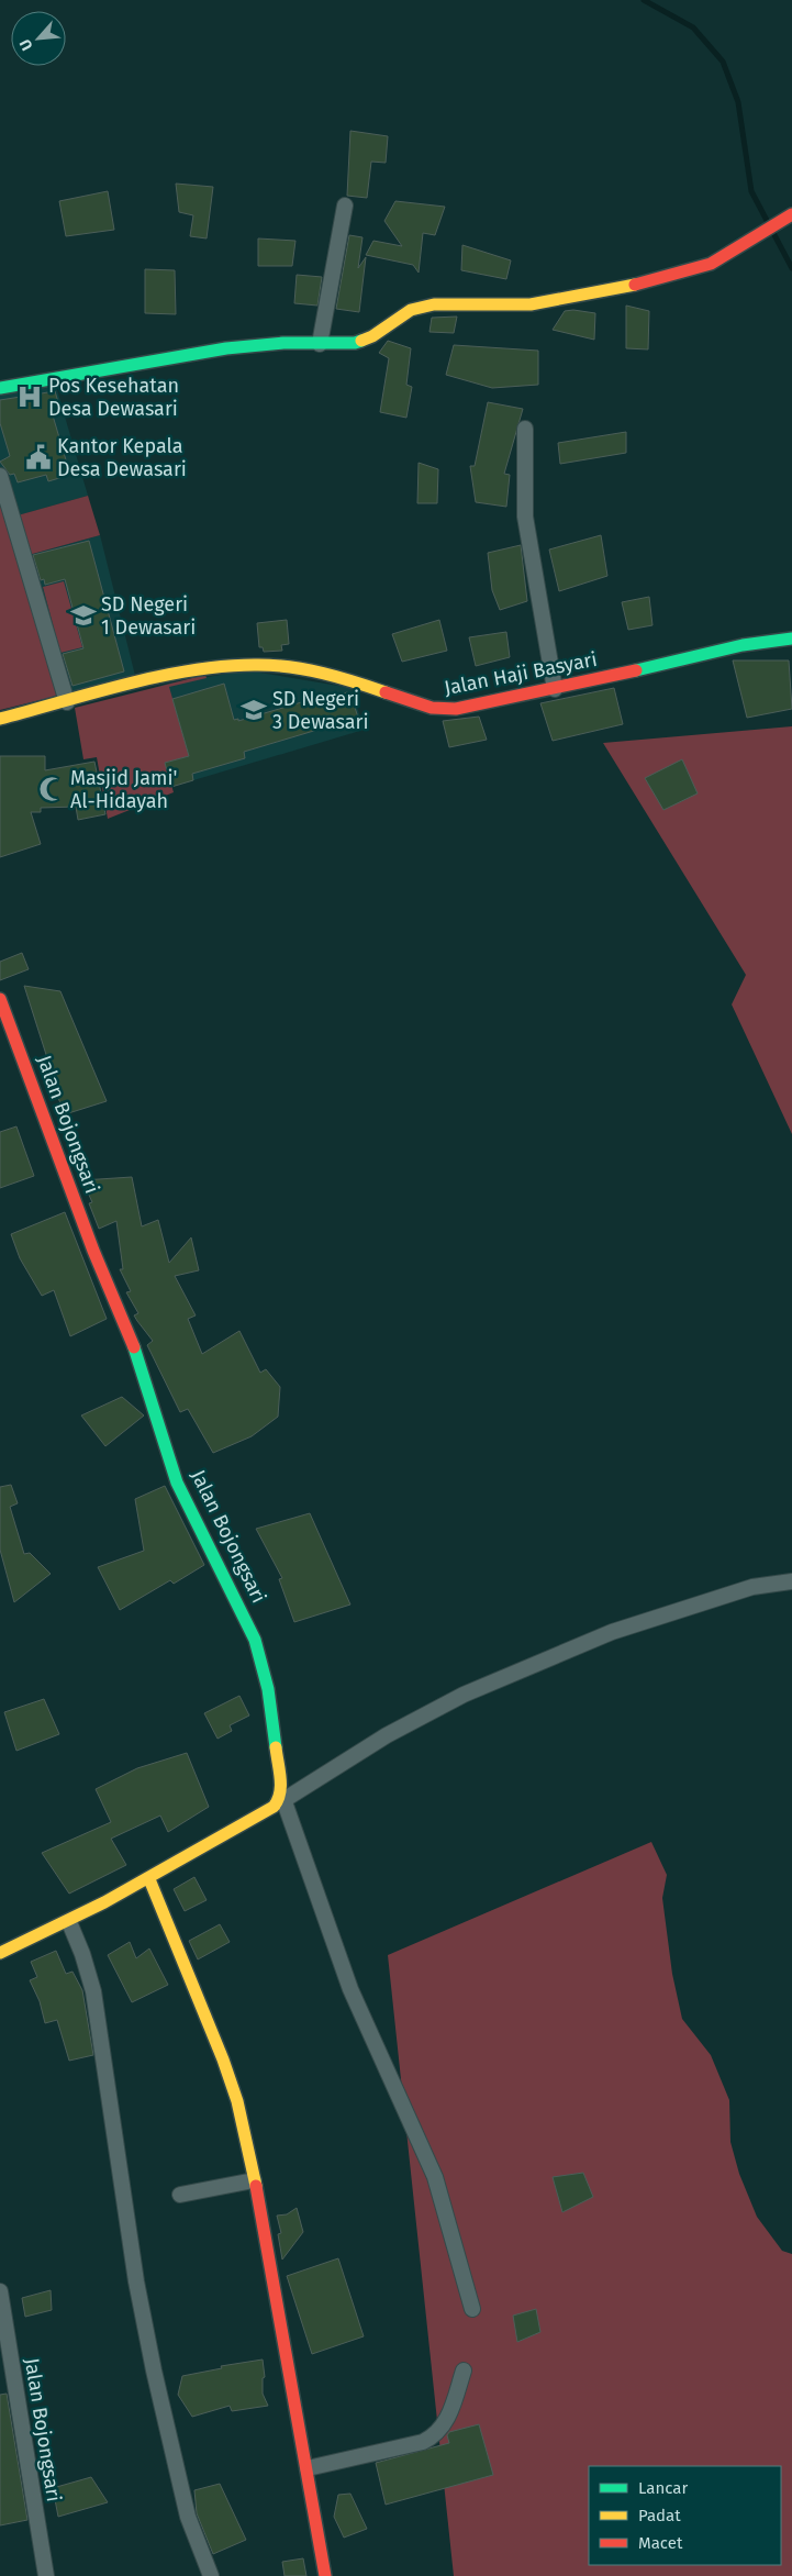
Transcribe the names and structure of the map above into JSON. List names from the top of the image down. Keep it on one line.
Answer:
{"streets":{"street":["Jalan Haji Basyari","Jalan Bojongsari"]},"places":{"hospital":["Pos Kesehatan Desa Dewasari"],"public building":["Kantor Kepala Desa Dewasari"],"school or university":["SD Negeri 1 Dewasari","SD Negeri 3 Dewasari"],"mosque":["Masjid Jami' Al-Hidayah"]},"legend":["Lancar","Padat","Macet"],"north":"bottom left"}
